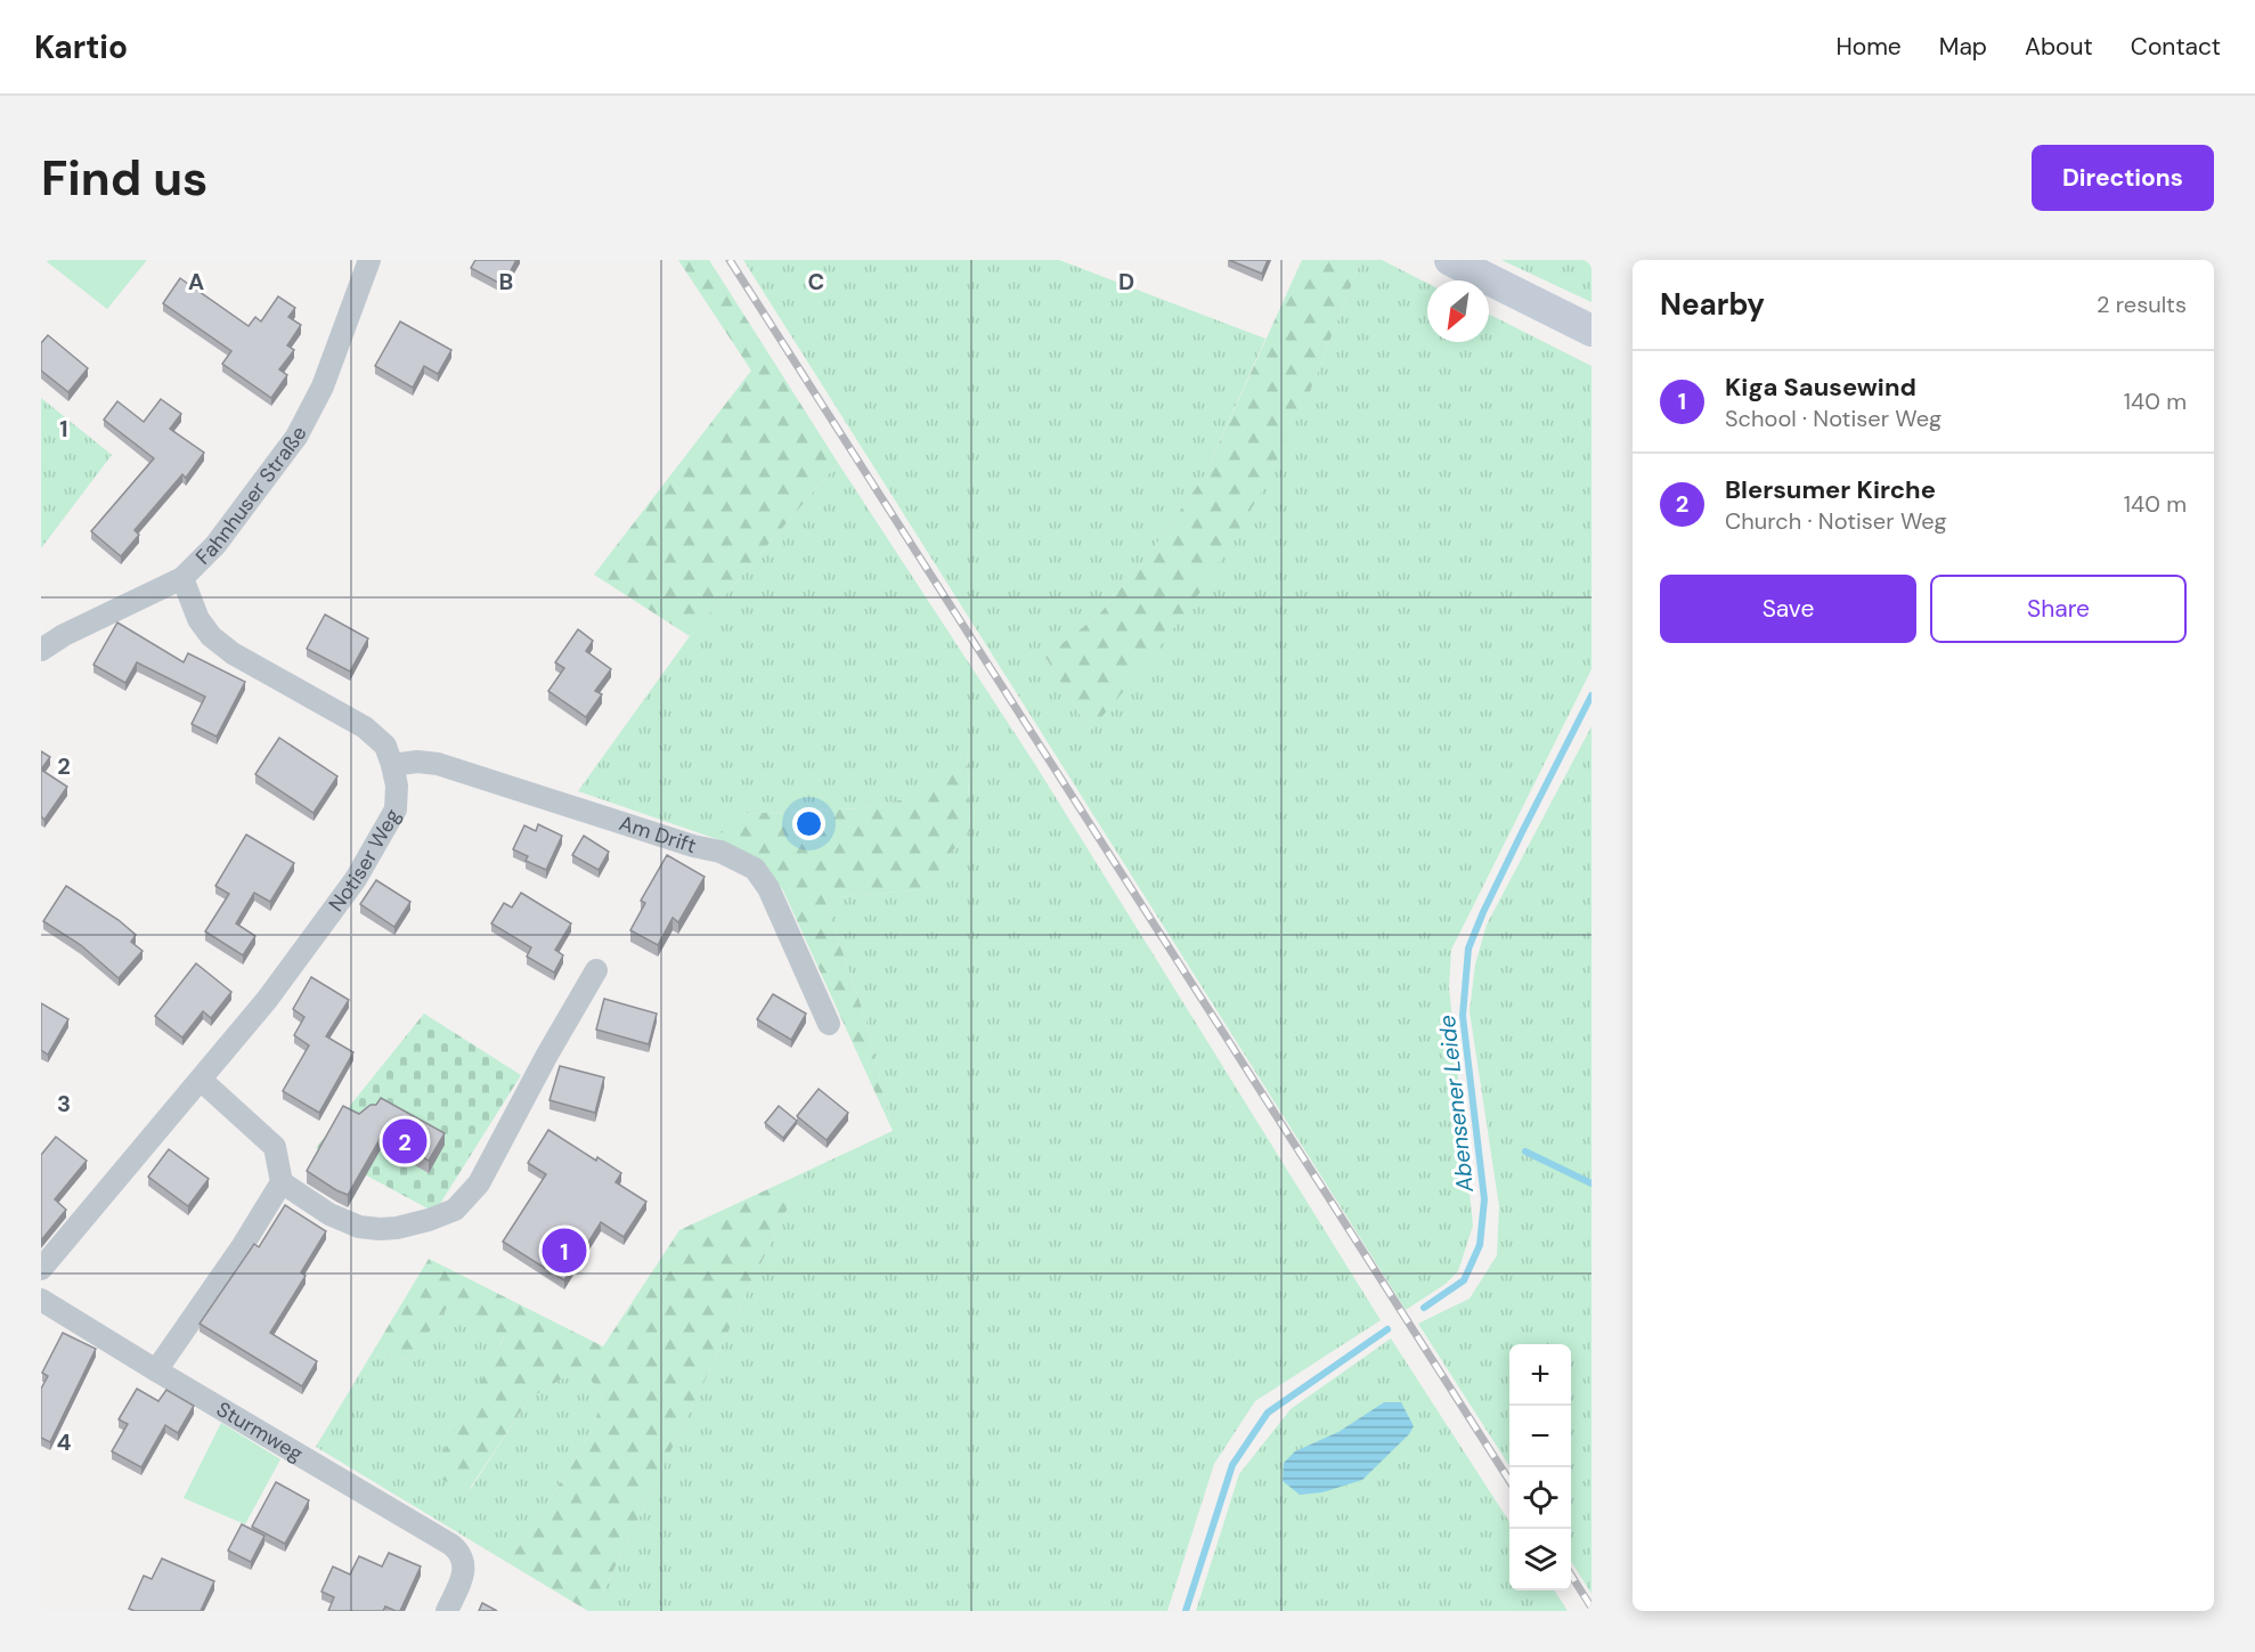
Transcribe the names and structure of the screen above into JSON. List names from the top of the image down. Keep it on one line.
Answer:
{"streets":{"street":["Fahnhuser Straße","Am Drift","Notiser Weg","Sturmweg"]},"crossings":[["Fahnhuser Straße","Notiser Weg"],["Am Drift","Notiser Weg"]],"water":["Abensener Leide"],"north":"bottom left","page":{"header":"Kartio","nav":["Home","Map","About","Contact"],"buttons":["Directions",["Save","Share"]],"title":"Find us","heading":["Nearby","2 results"],"list":[{"mark":"1","name":"Kiga Sausewind","note":"School · Notiser Weg","value":"140 m"},{"mark":"2","name":"Blersumer Kirche","note":"Church · Notiser Weg","value":"140 m"}],"pins":["2","1"],"map_buttons":["+","−"]},"grid":{"columns":["A","B","C","D"],"rows":["1","2","3","4"]}}
